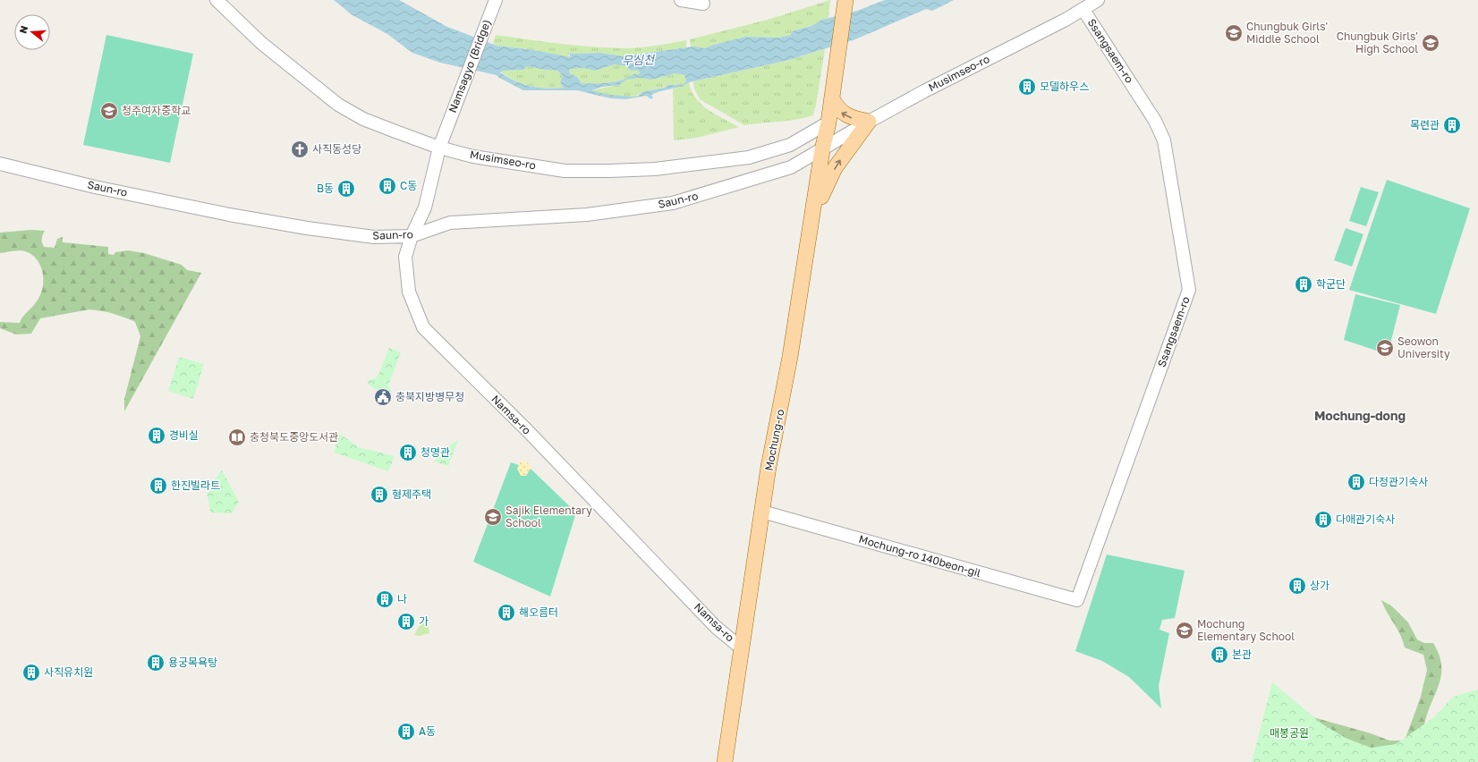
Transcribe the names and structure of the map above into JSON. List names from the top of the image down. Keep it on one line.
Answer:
{"streets":{"main road":["Mochung-ro"],"street":["Ssangsaem-ro","Namsagyo (Bridge)","Musimseo-ro","Saun-ro","Namsa-ro","Mochung-ro 140beon-gil"]},"crossings":[["Ssangsaem-ro","Musimseo-ro"],["Ssangsaem-ro","Mochung-ro 140beon-gil"],["Namsagyo (Bridge)","Namsa-ro"],["Musimseo-ro","Saun-ro"],["Musimseo-ro","Namsa-ro"],["Musimseo-ro","Mochung-ro"],["Saun-ro","Namsa-ro"],["Saun-ro","Mochung-ro"],["Namsa-ro","Mochung-ro"],["Mochung-ro","Mochung-ro 140beon-gil"]],"districts":["Mochung-dong"],"water":["무심천"],"parks":["매봉공원"],"places":{"school or university":["Chungbuk Girls' Middle School","Chungbuk Girls' High School","청주여자중학교","Seowon University","Sajik Elementary School","Mochung Elementary School"],"building":["모델하우스","목련관","C동","B동","학군단","경비실","청명관","다정관기숙사","한진빌라트","형제주택","다애관기숙사","상가","나","해오름터","가","본관","용궁목욕탕","사직유치원","A동"],"church":["사직동성당"],"public building":["충북지방병무청"],"library":["충청북도중앙도서관"]},"north":"left"}
